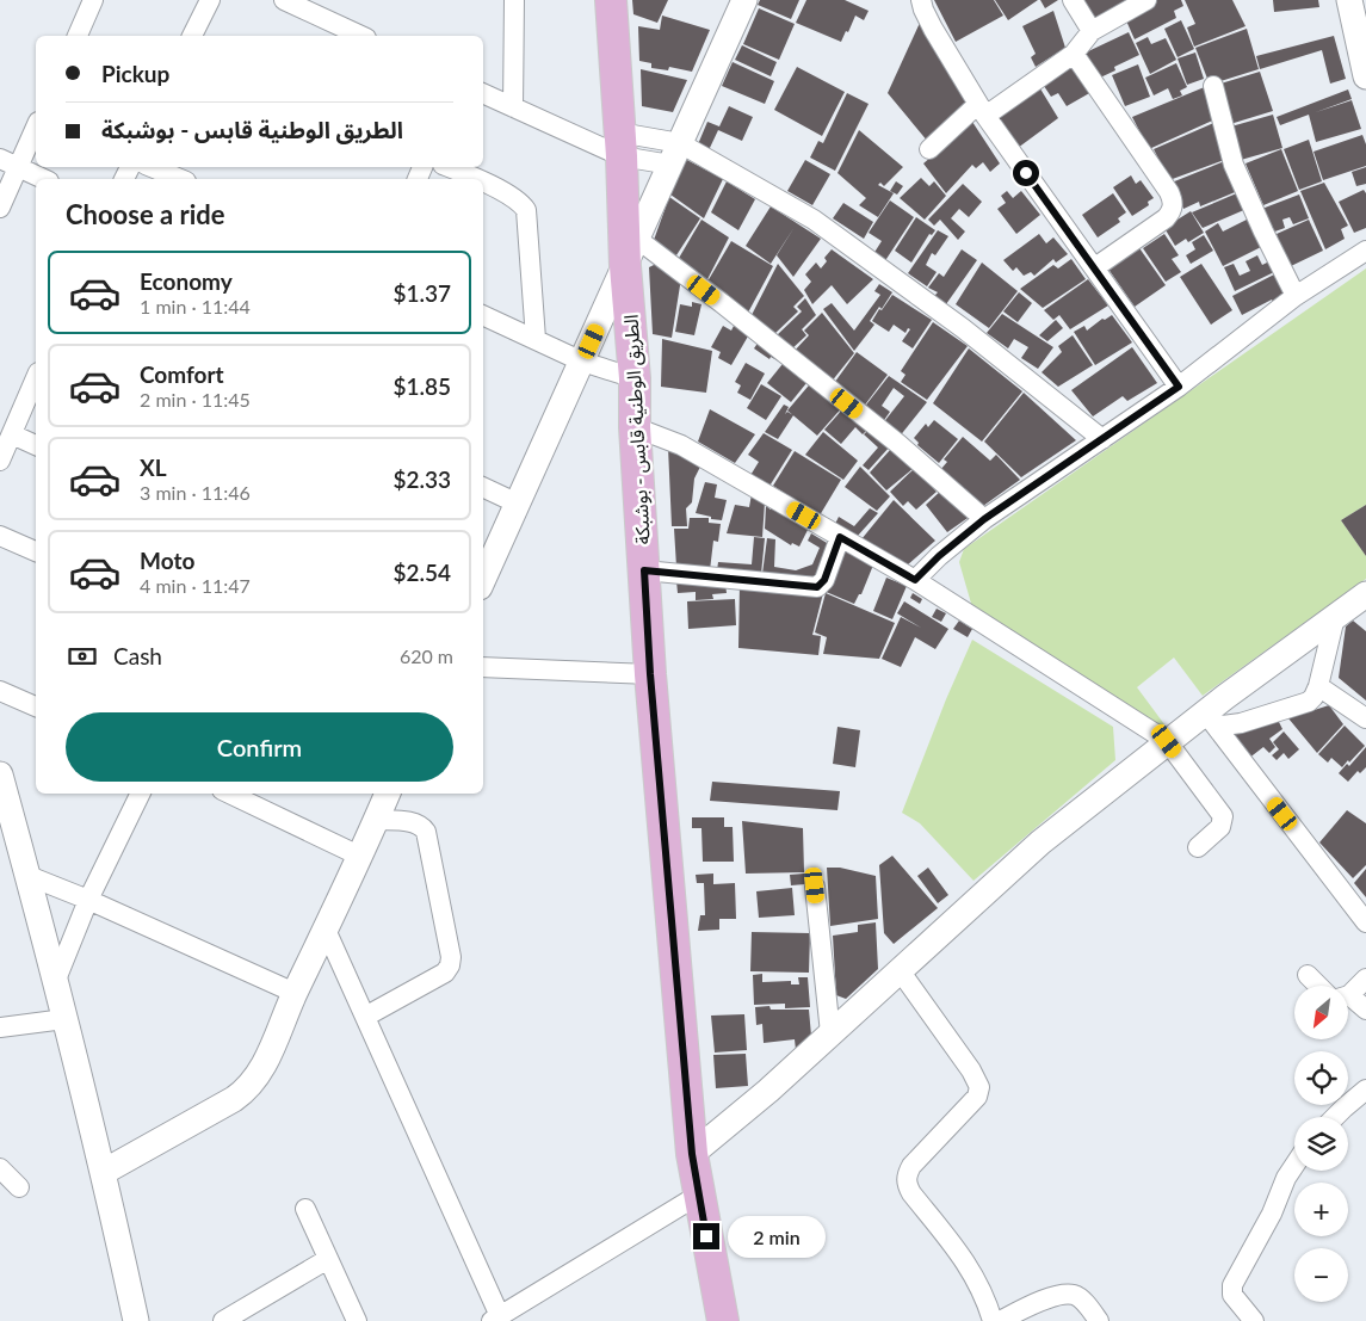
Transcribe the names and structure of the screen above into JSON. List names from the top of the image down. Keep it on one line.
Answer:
{"streets":{"main road":["الطريق الوطنية قابس - بوشبكة"]},"north":"bottom left","page":{"banner":["Pickup","الطريق الوطنية قابس - بوشبكة"],"heading":"Choose a ride","list":[{"name":"Economy","note":"1 min · 11:44","value":"$1.37"},{"name":"Comfort","note":"2 min · 11:45","value":"$1.85"},{"name":"XL","note":"3 min · 11:46","value":"$2.33"},{"name":"Moto","note":"4 min · 11:47","value":"$2.54"}],"pay":["Cash","620 m"],"buttons":"Confirm","map_buttons":["+","−"],"bubble":"2 min"}}
